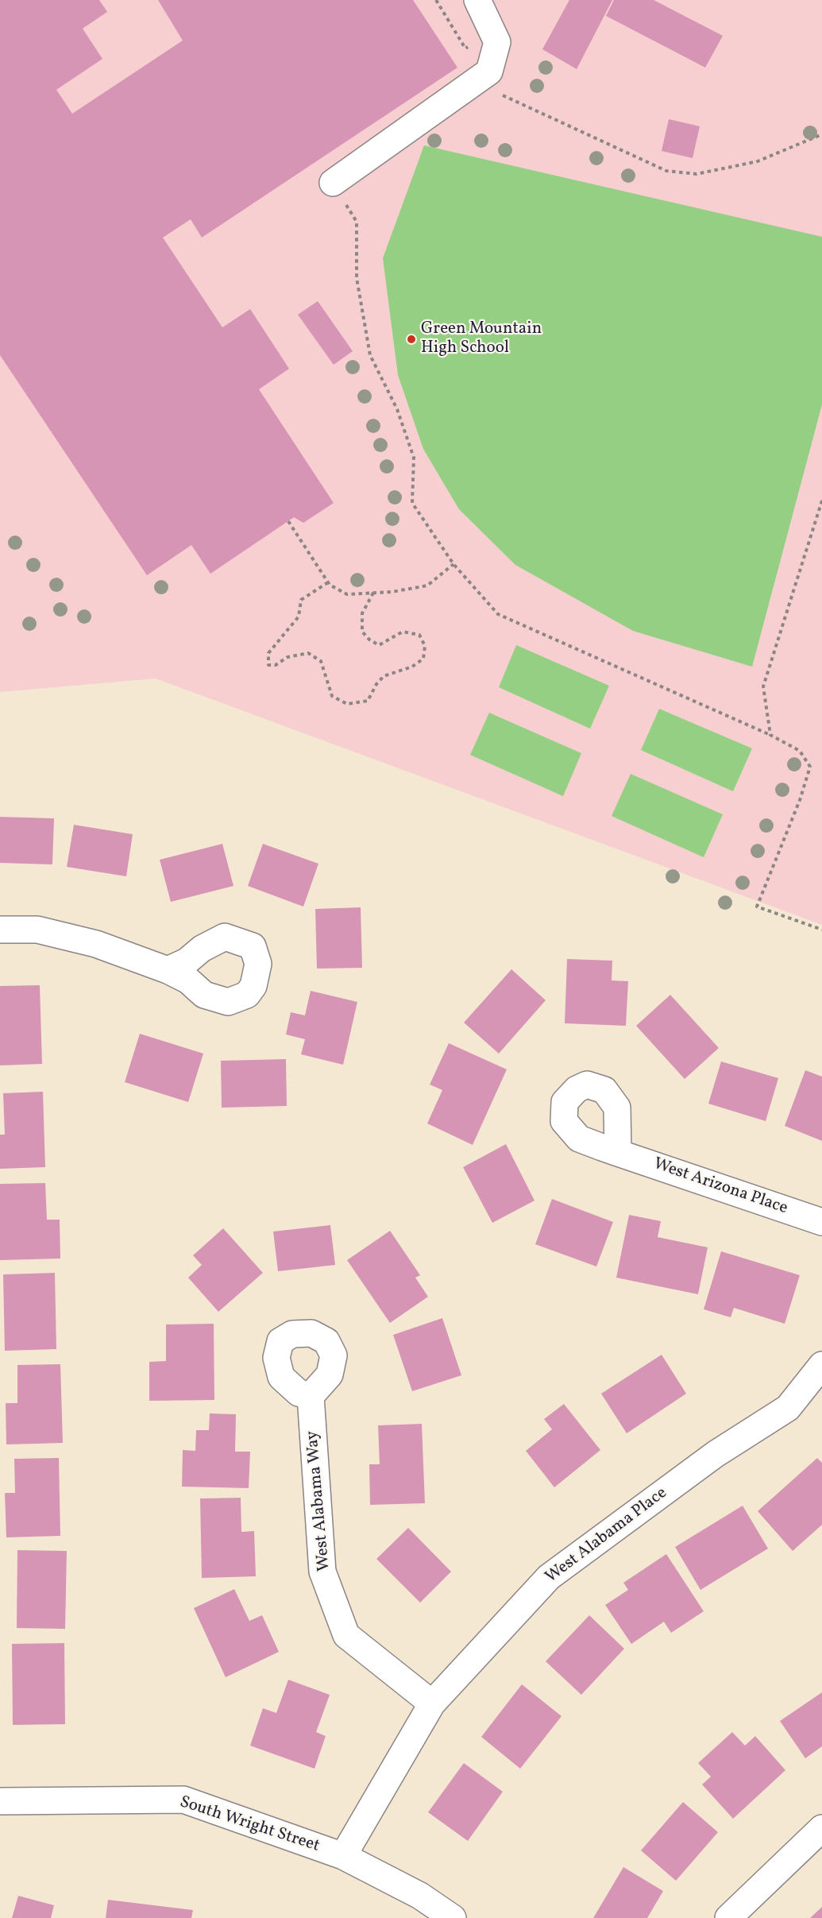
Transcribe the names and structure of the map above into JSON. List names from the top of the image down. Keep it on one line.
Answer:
{"streets":{"street":["West Arizona Place","West Alabama Way","West Alabama Place","South Wright Street"]},"crossings":[["West Alabama Way","West Alabama Place"],["West Alabama Place","South Wright Street"]],"places":["Green Mountain High School"]}
